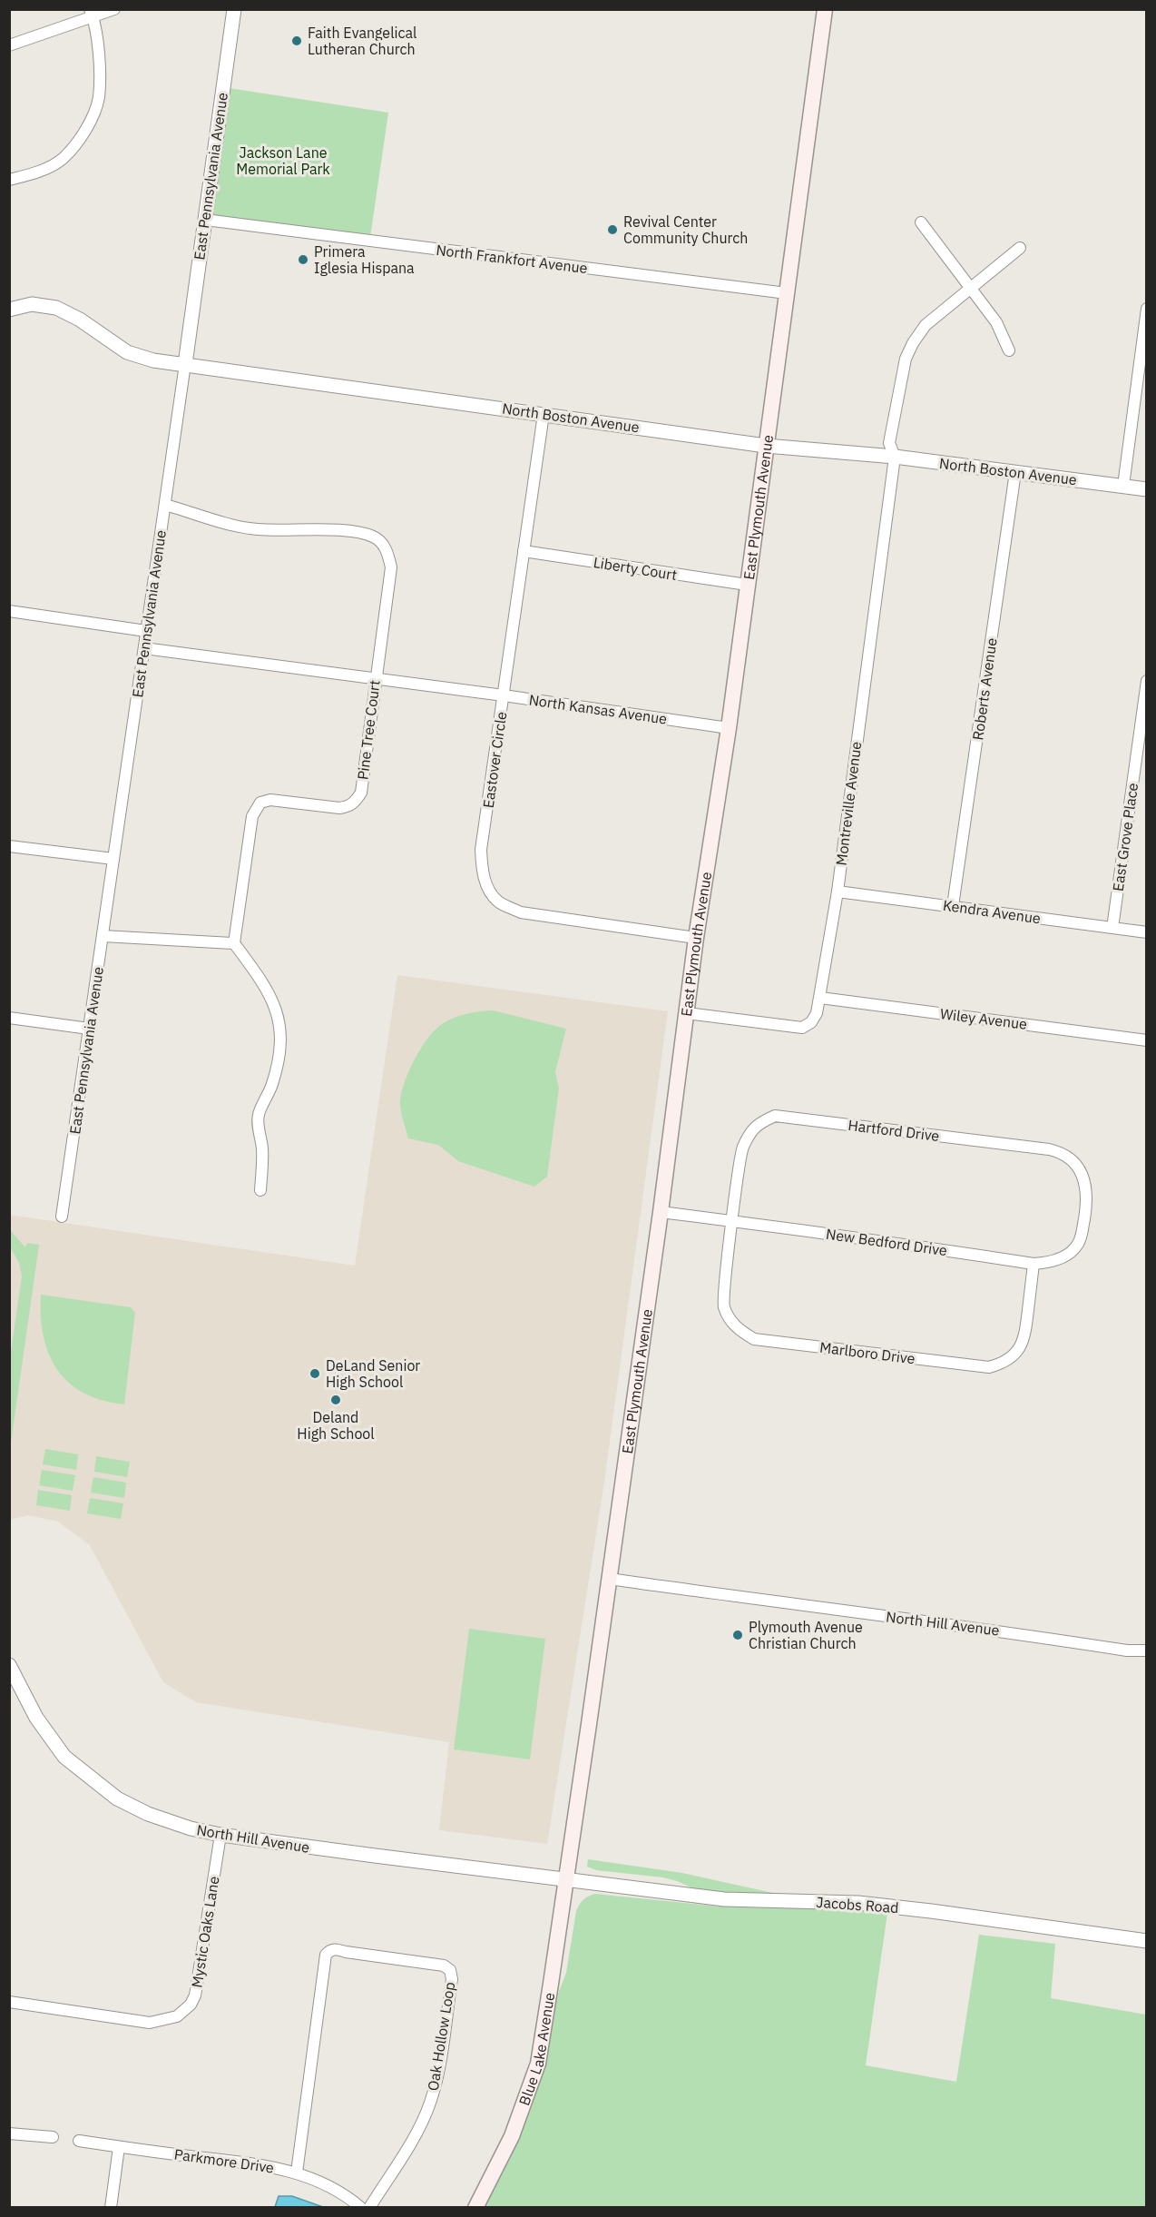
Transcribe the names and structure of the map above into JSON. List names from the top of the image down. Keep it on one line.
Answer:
{"streets":{"main road":["East Plymouth Avenue","Blue Lake Avenue"],"street":["East Pennsylvania Avenue","North Frankfort Avenue","North Boston Avenue","Liberty Court","Roberts Avenue","North Kansas Avenue","Pine Tree Court","Eastover Circle","Montreville Avenue","East Grove Place","Kendra Avenue","Wiley Avenue","Hartford Drive","New Bedford Drive","Marlboro Drive","North Hill Avenue","Jacobs Road","Mystic Oaks Lane","Oak Hollow Loop","Parkmore Drive"]},"crossings":[["East Pennsylvania Avenue","North Frankfort Avenue"],["East Pennsylvania Avenue","North Boston Avenue"],["East Pennsylvania Avenue","North Kansas Avenue"],["East Pennsylvania Avenue","Pine Tree Court"],["North Frankfort Avenue","East Plymouth Avenue"],["North Boston Avenue","East Plymouth Avenue"],["North Boston Avenue","Roberts Avenue"],["North Boston Avenue","Eastover Circle"],["North Boston Avenue","Montreville Avenue"],["East Plymouth Avenue","Liberty Court"],["East Plymouth Avenue","North Kansas Avenue"],["East Plymouth Avenue","Eastover Circle"],["East Plymouth Avenue","Montreville Avenue"],["East Plymouth Avenue","New Bedford Drive"],["East Plymouth Avenue","North Hill Avenue"],["East Plymouth Avenue","Jacobs Road"],["East Plymouth Avenue","Blue Lake Avenue"],["Liberty Court","Eastover Circle"],["Roberts Avenue","Kendra Avenue"],["North Kansas Avenue","Pine Tree Court"],["North Kansas Avenue","Eastover Circle"],["Montreville Avenue","Kendra Avenue"],["Montreville Avenue","Wiley Avenue"],["East Grove Place","Kendra Avenue"],["Hartford Drive","New Bedford Drive"],["Hartford Drive","Marlboro Drive"],["New Bedford Drive","Marlboro Drive"],["North Hill Avenue","Jacobs Road"],["North Hill Avenue","Mystic Oaks Lane"],["North Hill Avenue","Blue Lake Avenue"],["Jacobs Road","Blue Lake Avenue"],["Oak Hollow Loop","Parkmore Drive"]],"parks":["Jackson Lane Memorial Park"],"places":["Faith Evangelical Lutheran Church","Revival Center Community Church","Primera Iglesia Hispana","DeLand Senior High School","Deland High School","Plymouth Avenue Christian Church"]}
